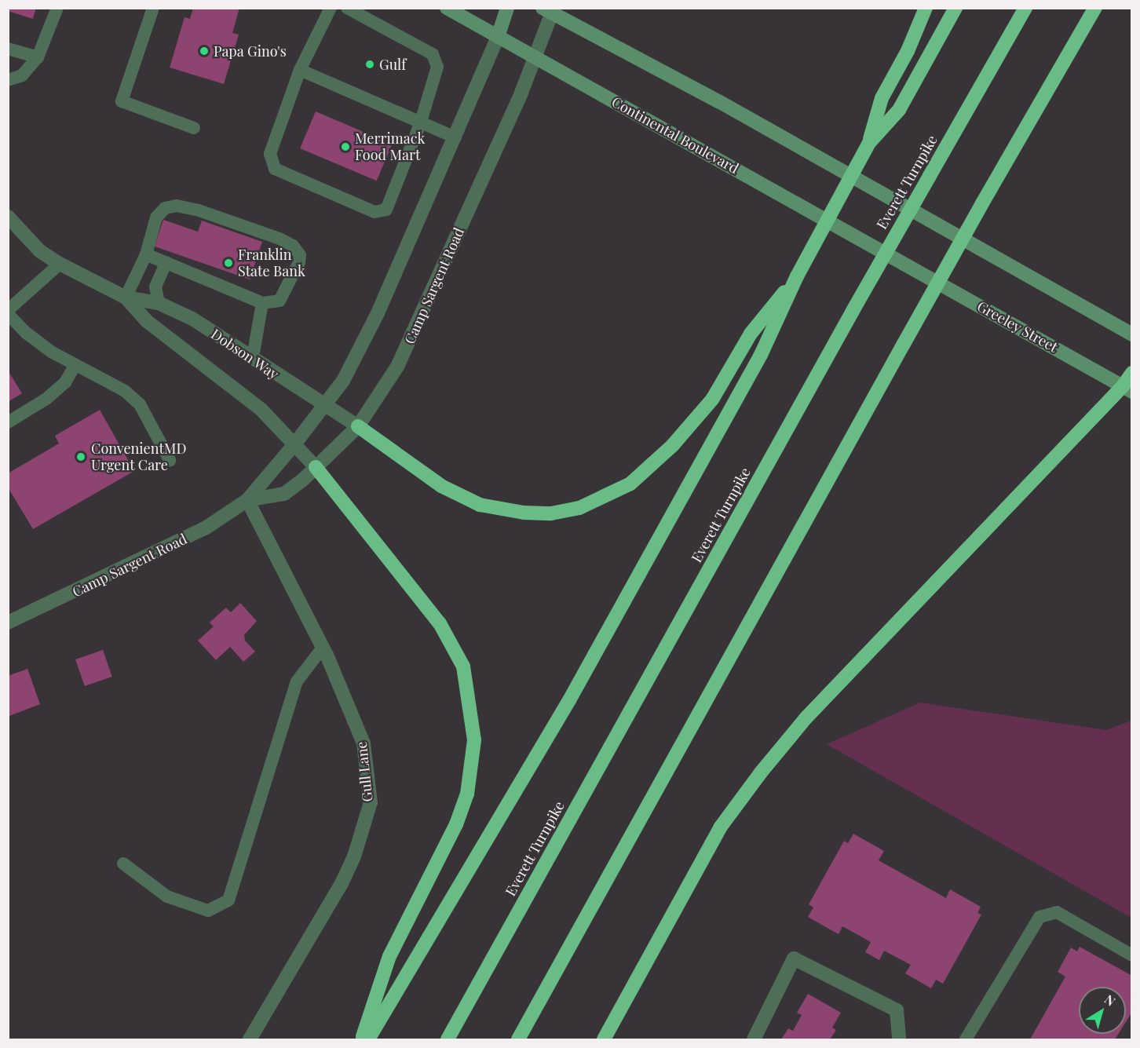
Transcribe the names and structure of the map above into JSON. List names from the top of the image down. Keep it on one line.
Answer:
{"streets":{"highway":["Everett Turnpike"],"main road":["Continental Boulevard","Greeley Street"],"street":["Camp Sargent Road","Dobson Way","Gull Lane"]},"crossings":[["Continental Boulevard","Camp Sargent Road"],["Continental Boulevard","Greeley Street"],["Camp Sargent Road","Dobson Way"],["Camp Sargent Road","Gull Lane"]],"places":["Papa Gino's","Gulf","Merrimack Food Mart","Franklin State Bank","ConvenientMD Urgent Care"],"north":"top right"}
